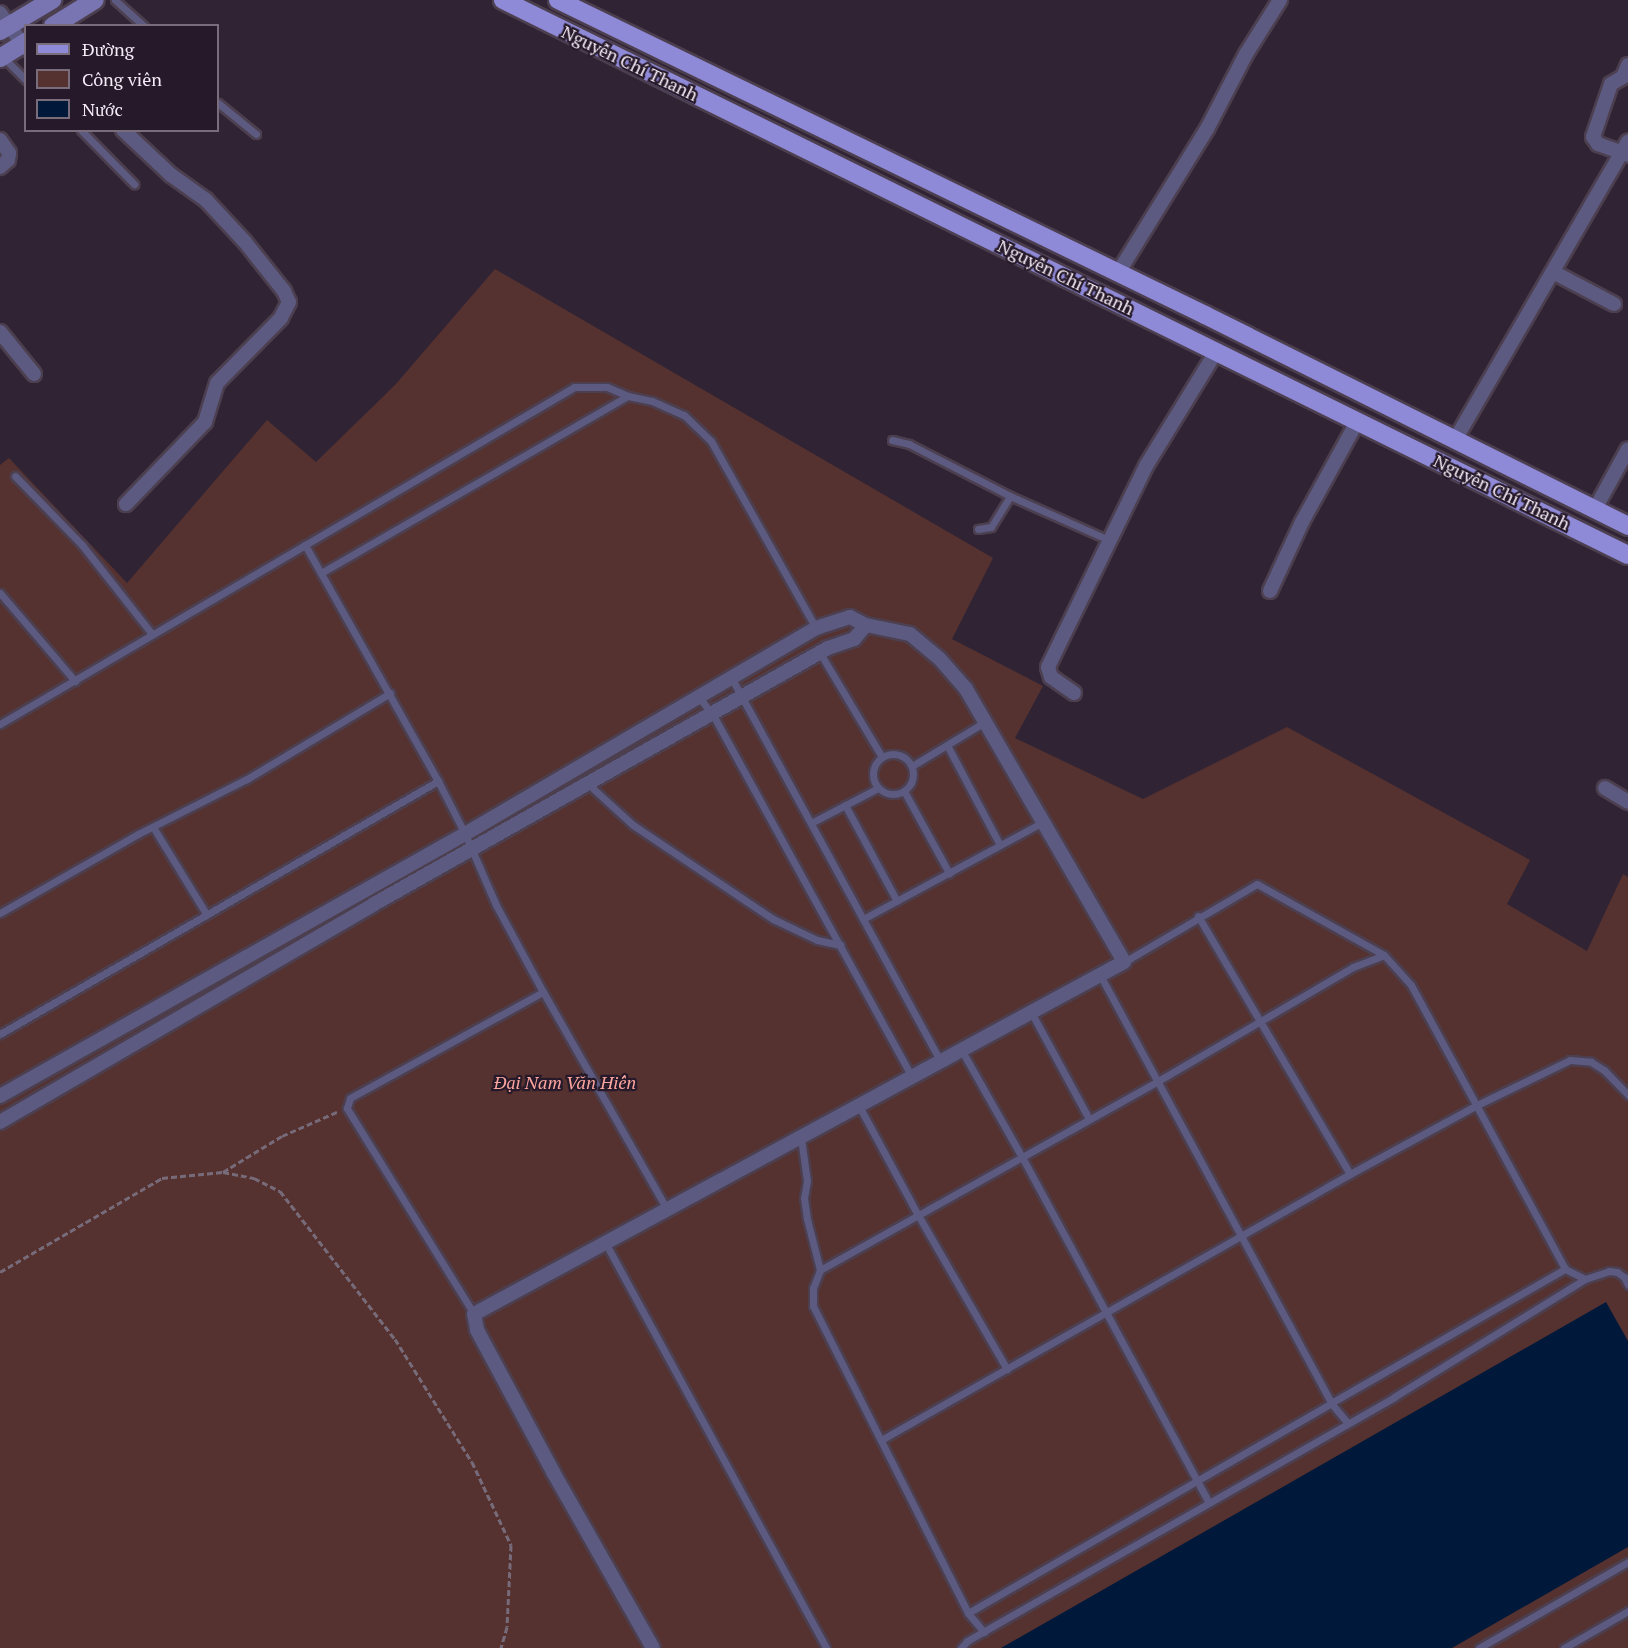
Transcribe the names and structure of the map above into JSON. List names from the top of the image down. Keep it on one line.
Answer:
{"streets":{"main road":["Nguyễn Chí Thanh"]},"parks":["Đại Nam Văn Hiến"],"legend":["Đường","Công viên","Nước"]}
